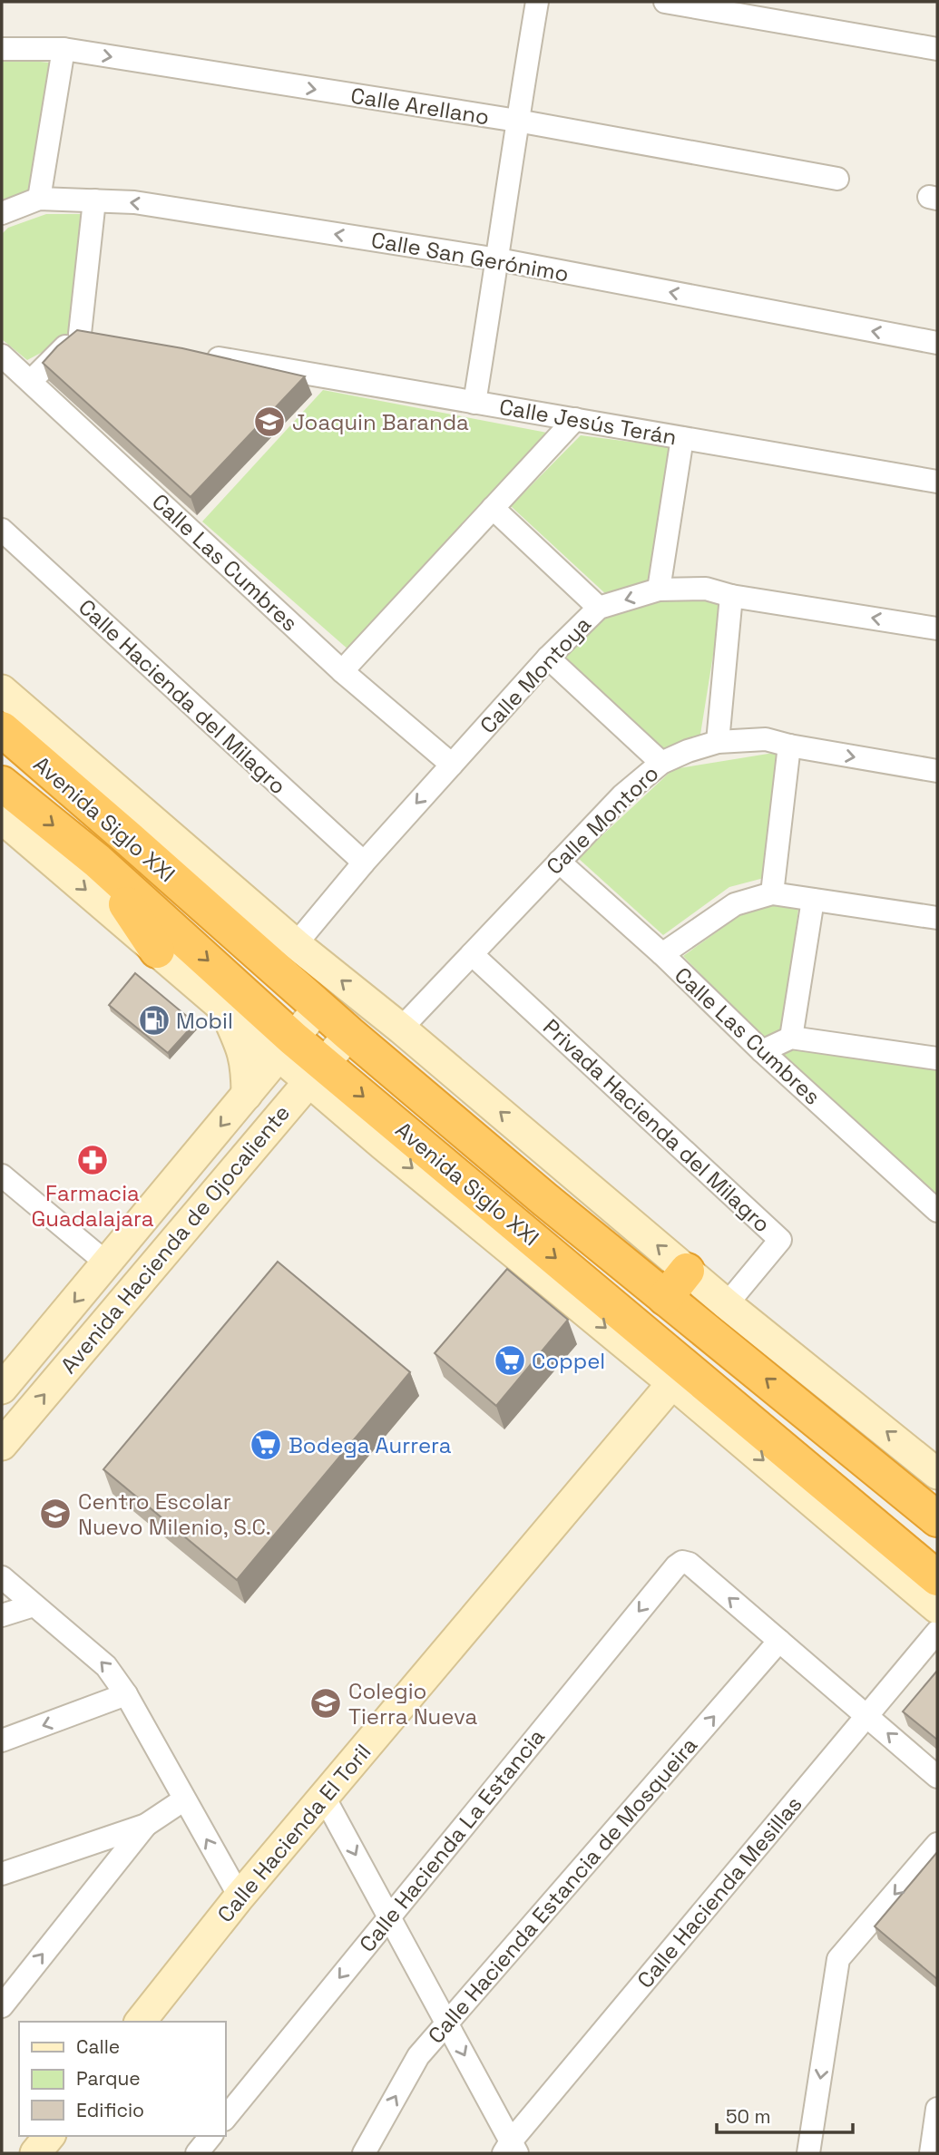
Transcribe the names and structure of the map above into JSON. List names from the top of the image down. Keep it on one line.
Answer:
{"streets":{"highway":["Avenida Siglo XXI"],"street":["Calle Arellano","Calle San Gerónimo","Calle Jesús Terán","Calle Las Cumbres","Calle Montoya","Calle Hacienda del Milagro","Calle Montoro","Privada Hacienda del Milagro","Avenida Hacienda de Ojocaliente","Calle Hacienda El Toril","Calle Hacienda La Estancia","Calle Hacienda Estancia de Mosqueira","Calle Hacienda Mesillas"]},"crossings":[["Calle Las Cumbres","Calle Montoya"],["Calle Las Cumbres","Calle Montoro"],["Calle Montoya","Calle Hacienda del Milagro"],["Calle Montoya","Avenida Siglo XXI"],["Avenida Siglo XXI","Calle Montoro"],["Avenida Siglo XXI","Privada Hacienda del Milagro"],["Avenida Siglo XXI","Avenida Hacienda de Ojocaliente"],["Avenida Siglo XXI","Calle Hacienda El Toril"],["Calle Montoro","Privada Hacienda del Milagro"],["Calle Hacienda La Estancia","Calle Hacienda Estancia de Mosqueira"]],"one_way":["Calle Arellano","Calle San Gerónimo","Calle Montoya","Calle Hacienda La Estancia","Calle Hacienda Estancia de Mosqueira"],"places":{"school or university":["Joaquin Baranda","Centro Escolar Nuevo Milenio, S.C.","Colegio Tierra Nueva"],"fuel station":["Mobil"],"pharmacy":["Farmacia Guadalajara"],"supermarket":["Coppel","Bodega Aurrera"]},"legend":["Calle","Parque","Edificio"],"scale_bar":"50 m"}
